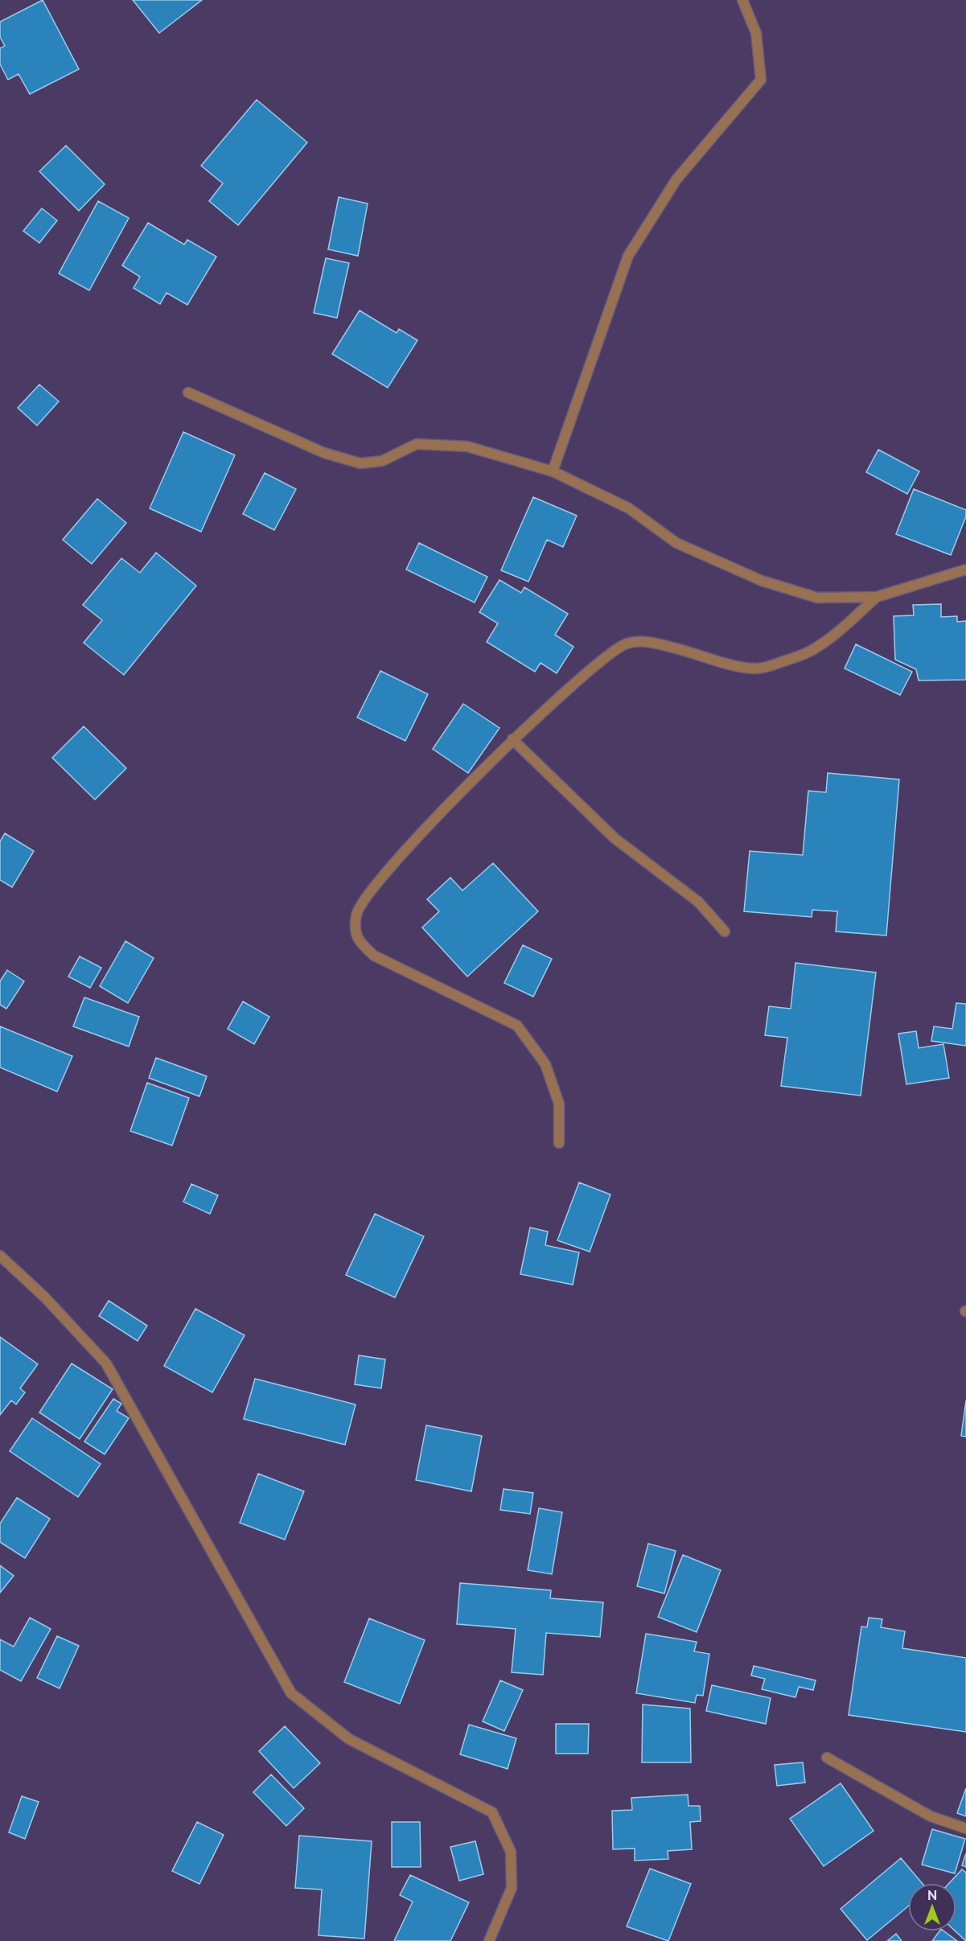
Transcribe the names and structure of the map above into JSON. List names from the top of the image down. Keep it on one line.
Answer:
{"north":"top"}
